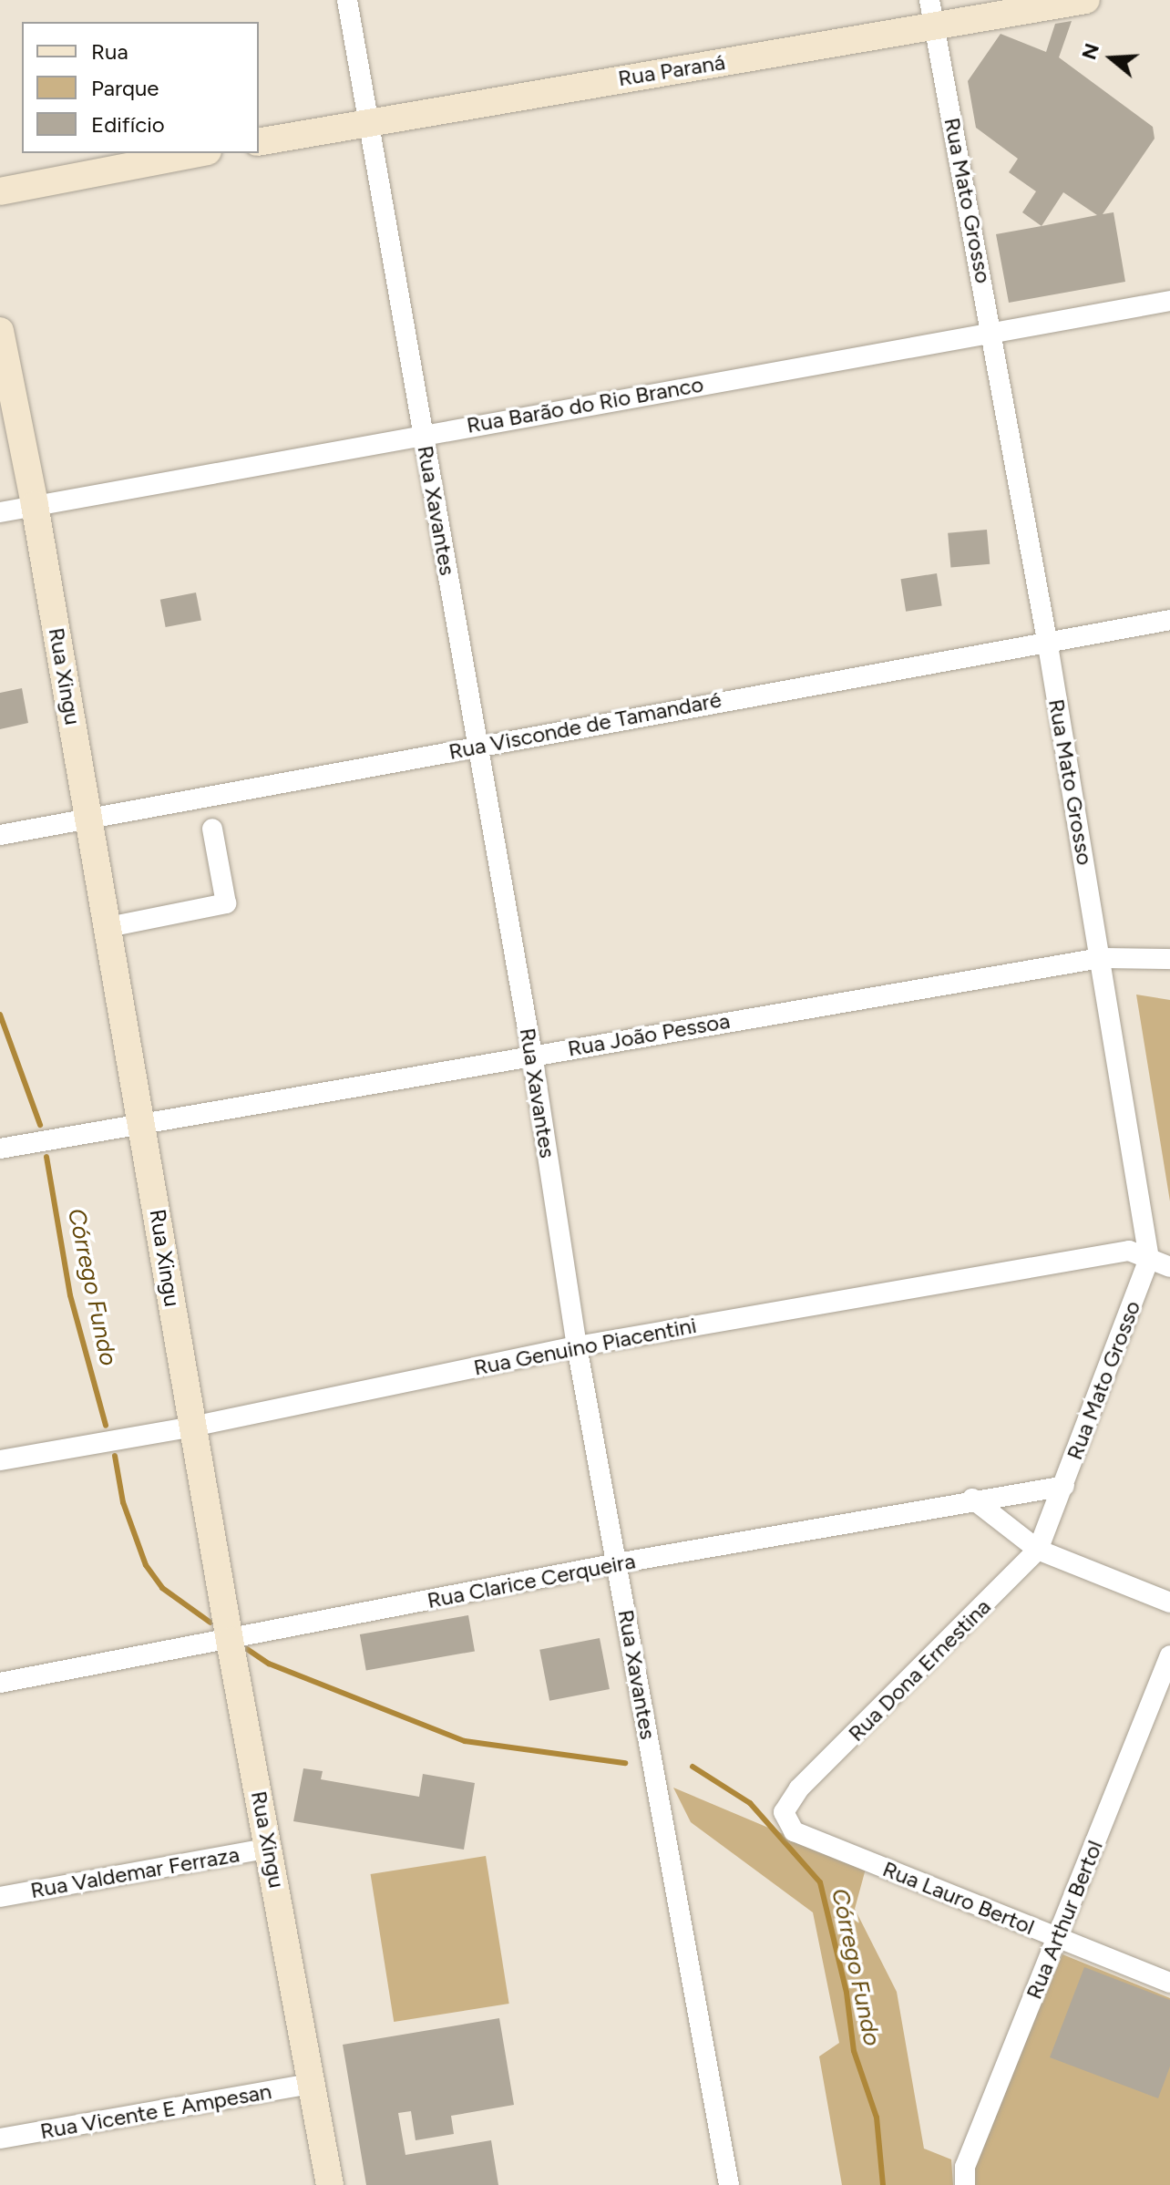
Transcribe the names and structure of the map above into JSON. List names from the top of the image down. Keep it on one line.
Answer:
{"streets":{"street":["Rua Paraná","Rua Mato Grosso","Rua Barão do Rio Branco","Rua Xavantes","Rua Xingu","Rua Visconde de Tamandaré","Rua João Pessoa","Rua Genuino Piacentini","Rua Clarice Cerqueira","Rua Dona Ernestina","Rua Valdemar Ferraza","Rua Lauro Bertol","Rua Arthur Bertol","Rua Vicente E Ampesan"]},"crossings":[["Rua Paraná","Rua Mato Grosso"],["Rua Paraná","Rua Xavantes"],["Rua Mato Grosso","Rua Barão do Rio Branco"],["Rua Mato Grosso","Rua Visconde de Tamandaré"],["Rua Mato Grosso","Rua João Pessoa"],["Rua Mato Grosso","Rua Genuino Piacentini"],["Rua Mato Grosso","Rua Clarice Cerqueira"],["Rua Mato Grosso","Rua Dona Ernestina"],["Rua Barão do Rio Branco","Rua Xavantes"],["Rua Barão do Rio Branco","Rua Xingu"],["Rua Xavantes","Rua Visconde de Tamandaré"],["Rua Xavantes","Rua João Pessoa"],["Rua Xavantes","Rua Genuino Piacentini"],["Rua Xavantes","Rua Clarice Cerqueira"],["Rua Xingu","Rua Visconde de Tamandaré"],["Rua Xingu","Rua João Pessoa"],["Rua Xingu","Rua Genuino Piacentini"],["Rua Xingu","Rua Clarice Cerqueira"],["Rua Xingu","Rua Valdemar Ferraza"],["Rua Xingu","Rua Vicente E Ampesan"],["Rua Dona Ernestina","Rua Lauro Bertol"],["Rua Lauro Bertol","Rua Arthur Bertol"]],"water":["Córrego Fundo"],"legend":["Rua","Parque","Edifício"],"north":"left"}
